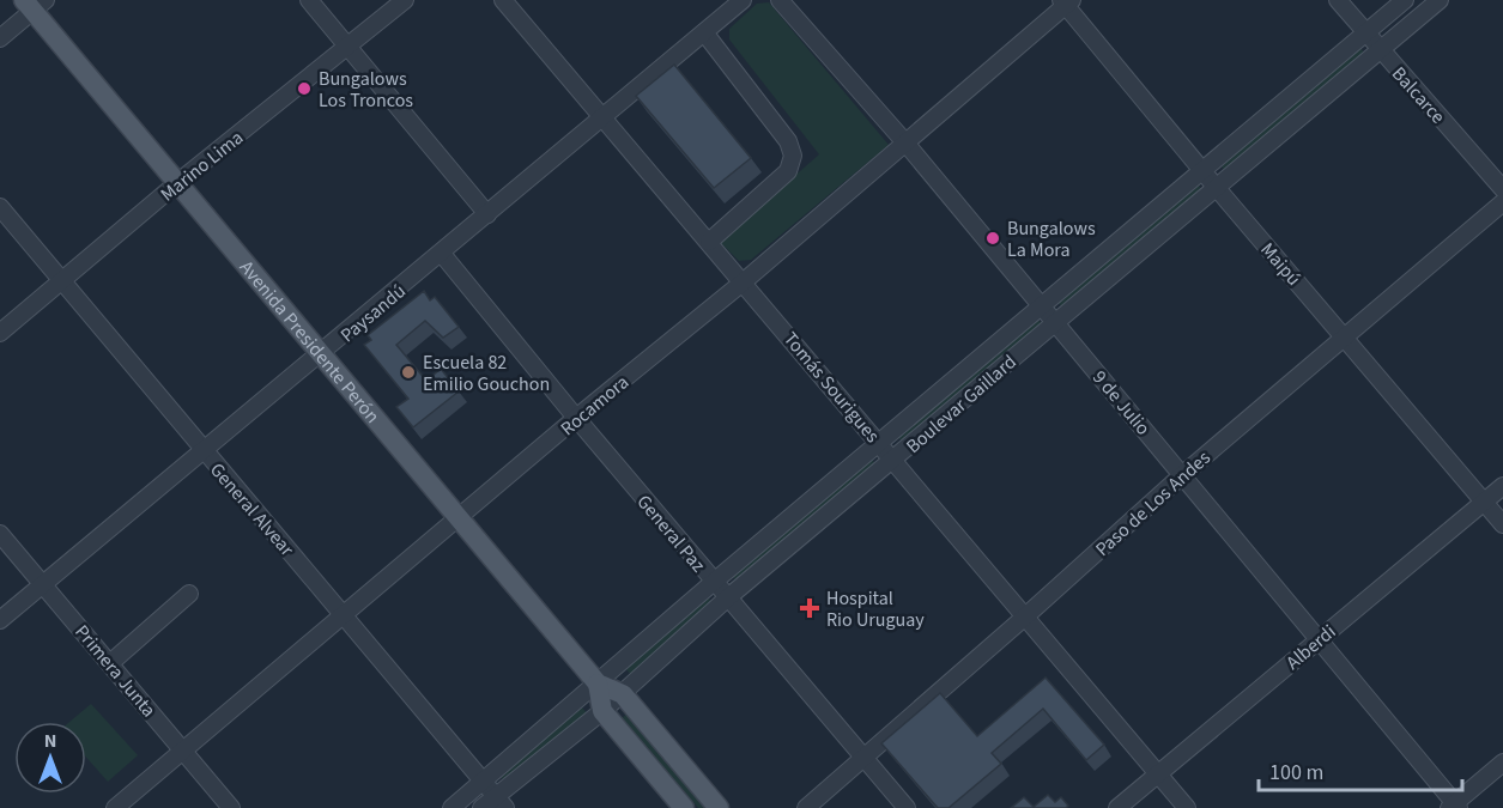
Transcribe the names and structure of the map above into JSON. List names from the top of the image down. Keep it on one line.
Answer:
{"streets":{"main road":["Avenida Presidente Perón"],"street":["Balcarce","Marino Lima","Maipú","Paysandú","Tomás Sourigues","9 de Julio","Boulevar Gaillard","Rocamora","Paso de Los Andes","General Alvear","General Paz","Alberdi","Primera Junta"]},"crossings":[["Balcarce","Boulevar Gaillard"],["Marino Lima","Avenida Presidente Perón"],["Marino Lima","General Alvear"],["Maipú","Boulevar Gaillard"],["Maipú","Rocamora"],["Maipú","Paso de Los Andes"],["Maipú","Alberdi"],["Paysandú","Avenida Presidente Perón"],["Paysandú","Tomás Sourigues"],["Paysandú","General Alvear"],["Paysandú","General Paz"],["Paysandú","Primera Junta"],["Avenida Presidente Perón","Boulevar Gaillard"],["Avenida Presidente Perón","Rocamora"],["Tomás Sourigues","Boulevar Gaillard"],["Tomás Sourigues","Rocamora"],["Tomás Sourigues","Paso de Los Andes"],["Tomás Sourigues","Alberdi"],["9 de Julio","Boulevar Gaillard"],["9 de Julio","Rocamora"],["9 de Julio","Paso de Los Andes"],["9 de Julio","Alberdi"],["Boulevar Gaillard","General Alvear"],["Boulevar Gaillard","General Paz"],["Rocamora","General Alvear"],["Rocamora","General Paz"],["Rocamora","Primera Junta"],["Paso de Los Andes","General Paz"]],"places":{"other":["Bungalows Los Troncos","Bungalows La Mora","Escuela 82 Emilio Gouchon"],"health":["Hospital Rio Uruguay"]},"scale_bar":"100 m","north":"top"}
